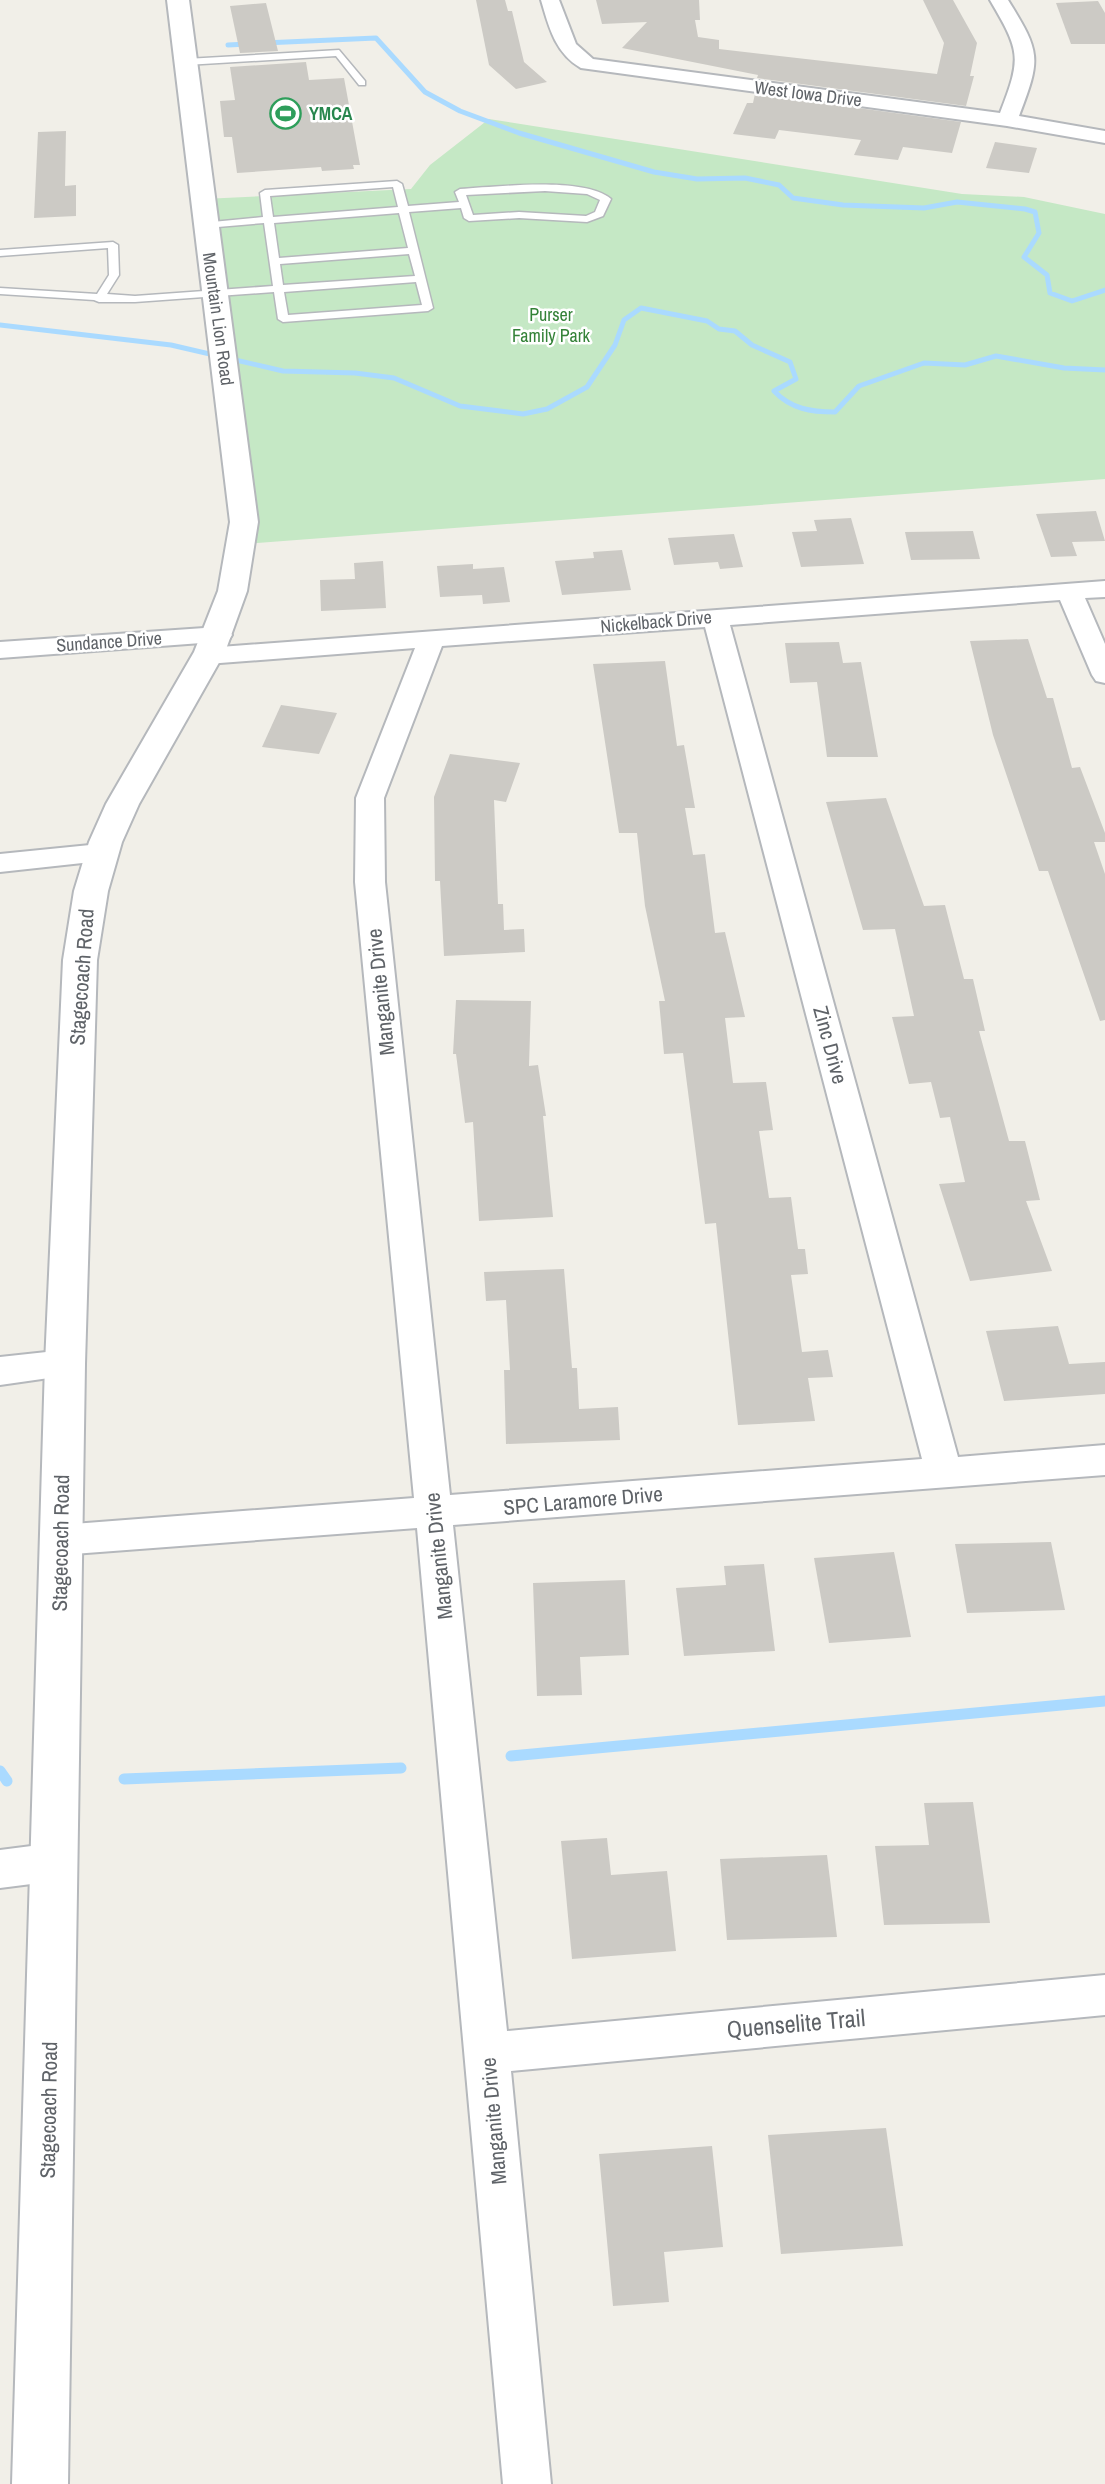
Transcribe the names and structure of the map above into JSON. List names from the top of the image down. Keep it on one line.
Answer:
{"streets":{"street":["West Iowa Drive","Mountain Lion Road","Nickelback Drive","Sundance Drive","Stagecoach Road","Manganite Drive","Zinc Drive","SPC Laramore Drive","Quenselite Trail"]},"crossings":[["Mountain Lion Road","Nickelback Drive"],["Mountain Lion Road","Sundance Drive"],["Mountain Lion Road","Stagecoach Road"],["Nickelback Drive","Sundance Drive"],["Nickelback Drive","Stagecoach Road"],["Nickelback Drive","Manganite Drive"],["Nickelback Drive","Zinc Drive"],["Sundance Drive","Stagecoach Road"],["Stagecoach Road","SPC Laramore Drive"],["Manganite Drive","SPC Laramore Drive"],["Manganite Drive","Quenselite Trail"],["Zinc Drive","SPC Laramore Drive"]],"parks":["Purser Family Park"],"places":{"sports":["YMCA"]}}
